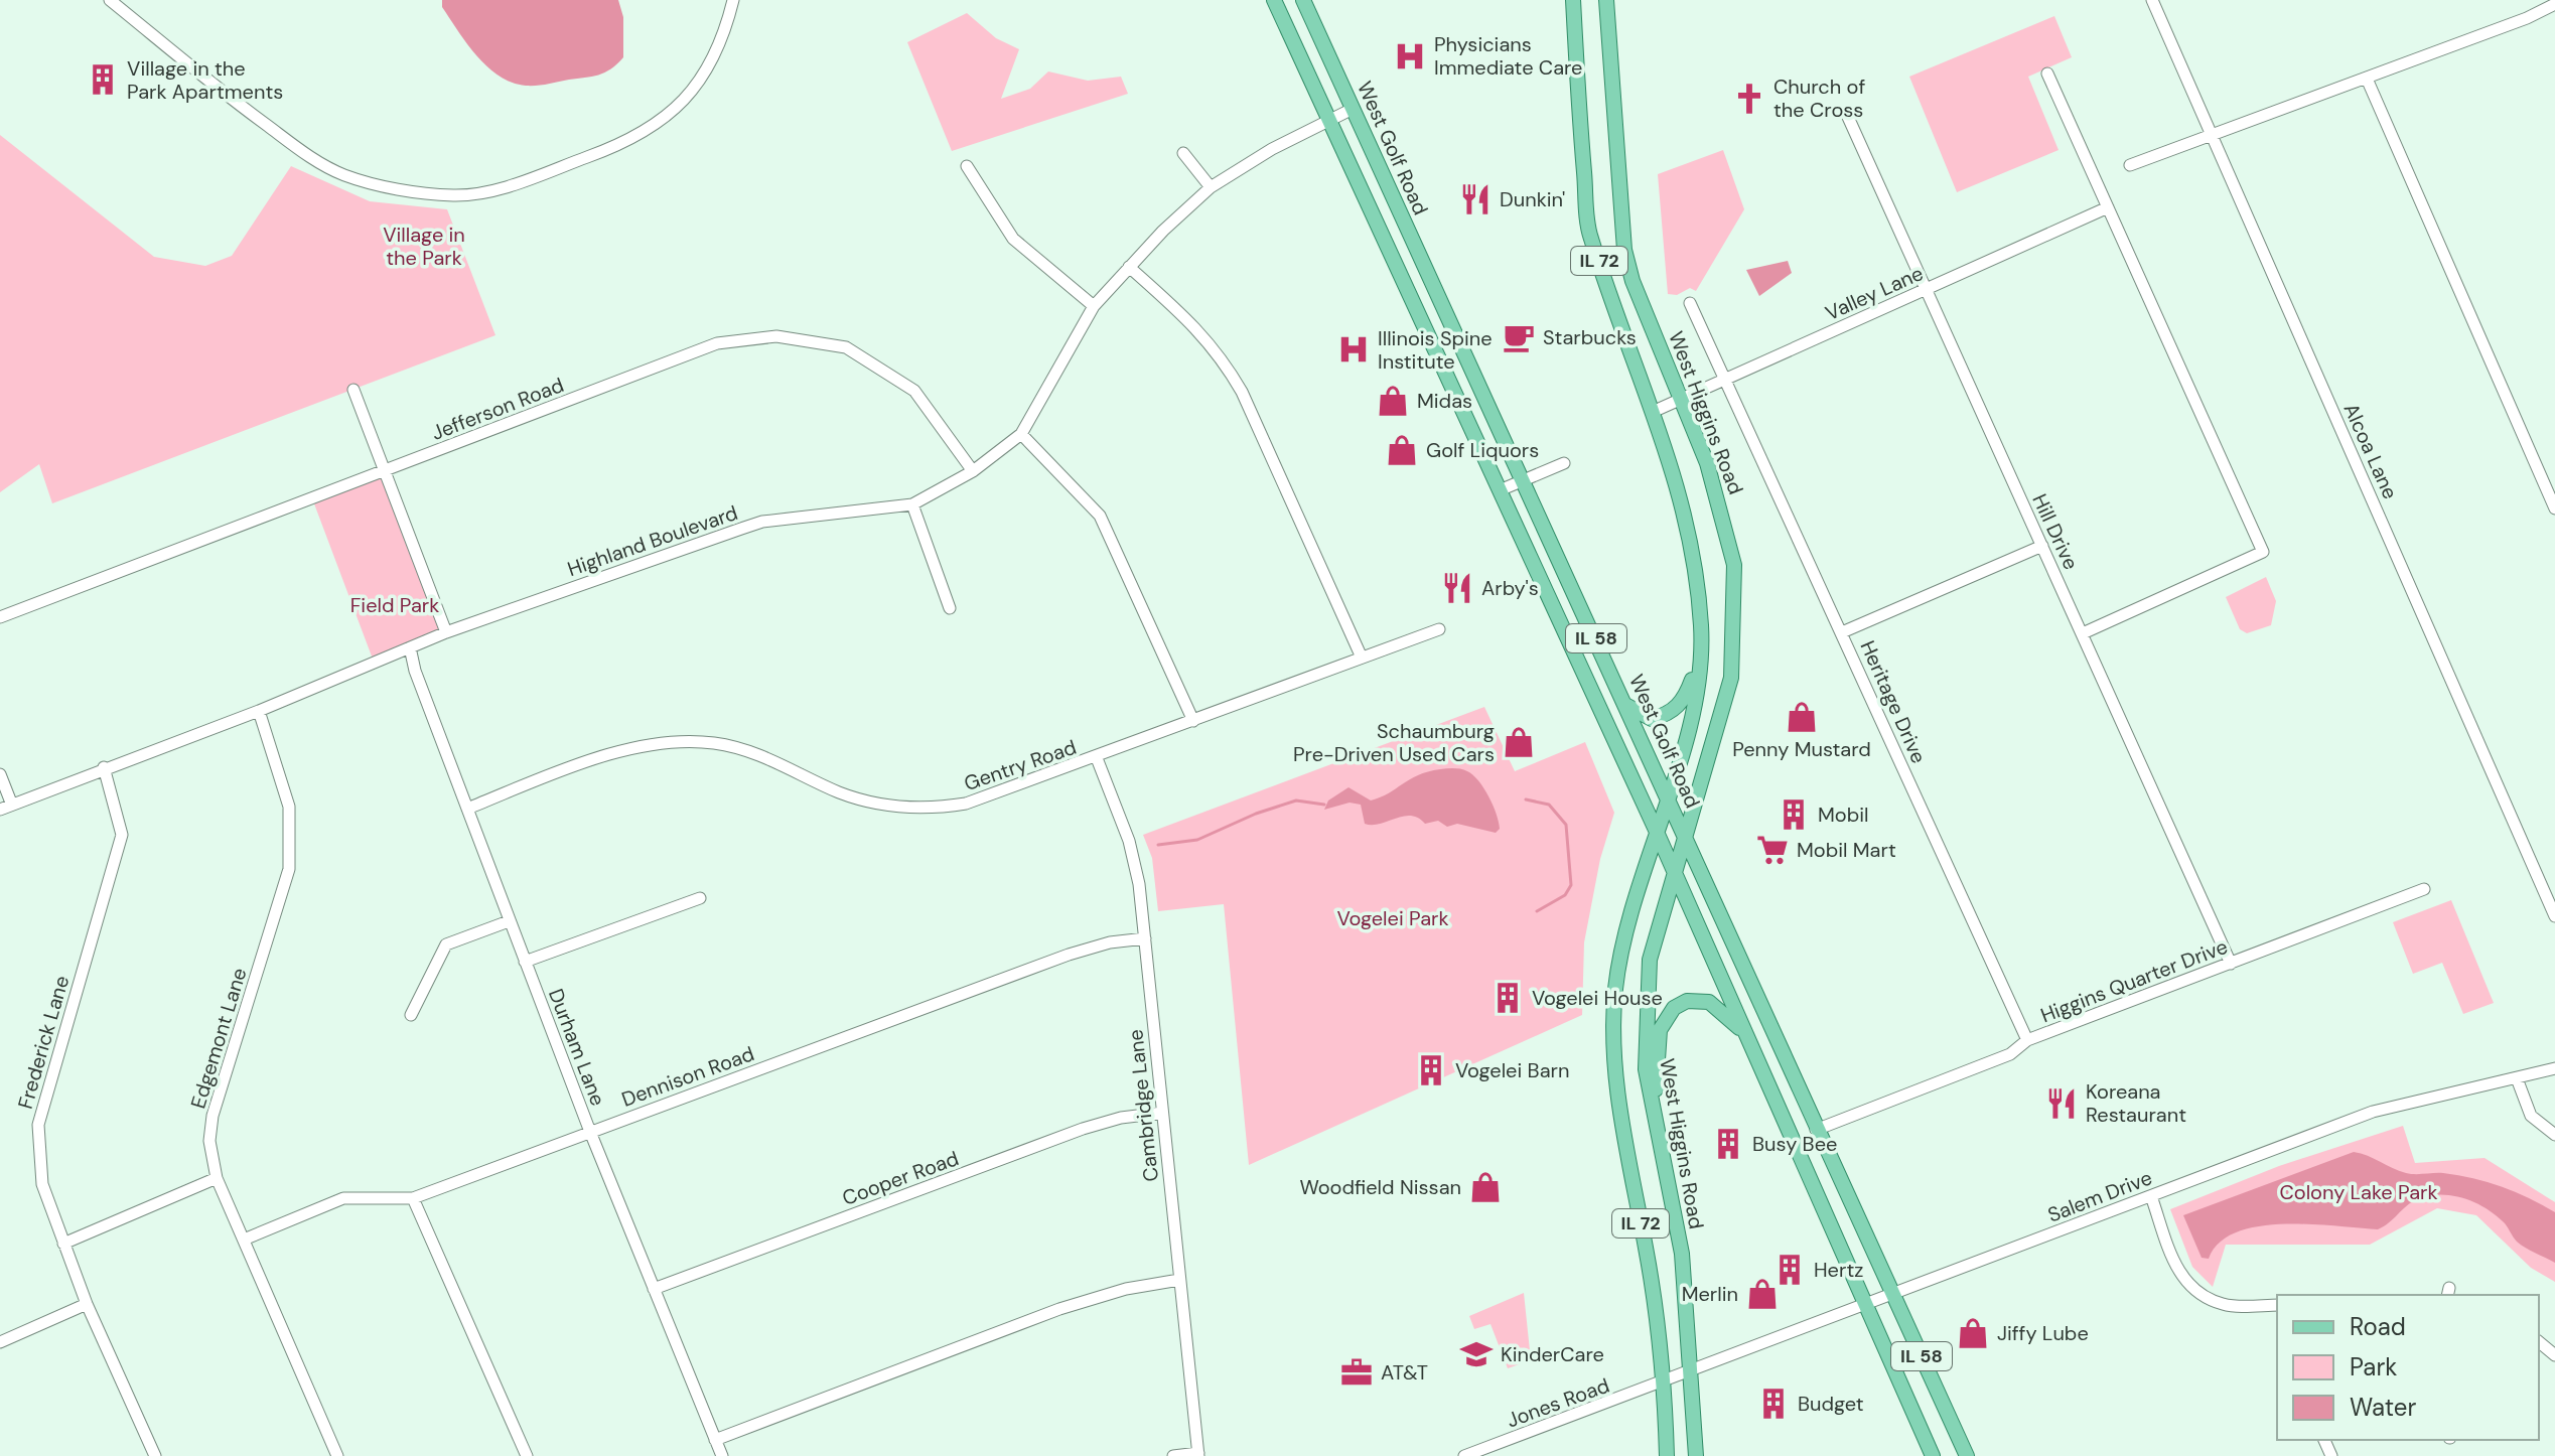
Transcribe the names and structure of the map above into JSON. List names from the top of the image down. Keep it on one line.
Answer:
{"streets":{"main road":["West Golf Road","IL 72","West Higgins Road","IL 58"],"street":["Valley Lane","Jefferson Road","Alcoa Lane","Hill Drive","Highland Boulevard","Heritage Drive","Gentry Road","Higgins Quarter Drive","Edgemont Lane","Frederick Lane","Durham Lane","Dennison Road","Cambridge Lane","Cooper Road","Salem Drive","Jones Road"]},"crossings":[["West Golf Road","IL 72"],["West Golf Road","West Higgins Road"],["West Golf Road","Highland Boulevard"],["West Golf Road","Higgins Quarter Drive"],["West Golf Road","Salem Drive"],["IL 72","Valley Lane"],["IL 72","IL 58"],["IL 72","Salem Drive"],["IL 72","Jones Road"],["Valley Lane","West Higgins Road"],["Valley Lane","Hill Drive"],["Valley Lane","Heritage Drive"],["Jefferson Road","Highland Boulevard"],["West Higgins Road","IL 58"],["West Higgins Road","Salem Drive"],["Hill Drive","Higgins Quarter Drive"],["Highland Boulevard","IL 58"],["Highland Boulevard","Edgemont Lane"],["Highland Boulevard","Frederick Lane"],["Highland Boulevard","Durham Lane"],["IL 58","Salem Drive"],["Heritage Drive","Higgins Quarter Drive"],["Gentry Road","Durham Lane"],["Gentry Road","Cambridge Lane"],["Edgemont Lane","Dennison Road"],["Durham Lane","Dennison Road"],["Durham Lane","Cooper Road"],["Dennison Road","Cambridge Lane"],["Cambridge Lane","Cooper Road"],["Salem Drive","Jones Road"]],"parks":["Village in the Park","Field Park","Vogelei Park","Colony Lake Park"],"places":{"hospital":["Physicians Immediate Care","Illinois Spine Institute"],"building":["Village in the Park Apartments","Mobil","Vogelei House","Vogelei Barn","Busy Bee","Hertz","Budget"],"church":["Church of the Cross"],"restaurant":["Dunkin'","Arby's","Koreana Restaurant"],"cafe":["Starbucks"],"shop":["Midas","Golf Liquors","Penny Mustard","Schaumburg Pre-Driven Used Cars","Woodfield Nissan","Merlin","Jiffy Lube"],"supermarket":["Mobil Mart"],"school or university":["KinderCare"],"office":["AT&T"]},"legend":["Road","Park","Water"]}
